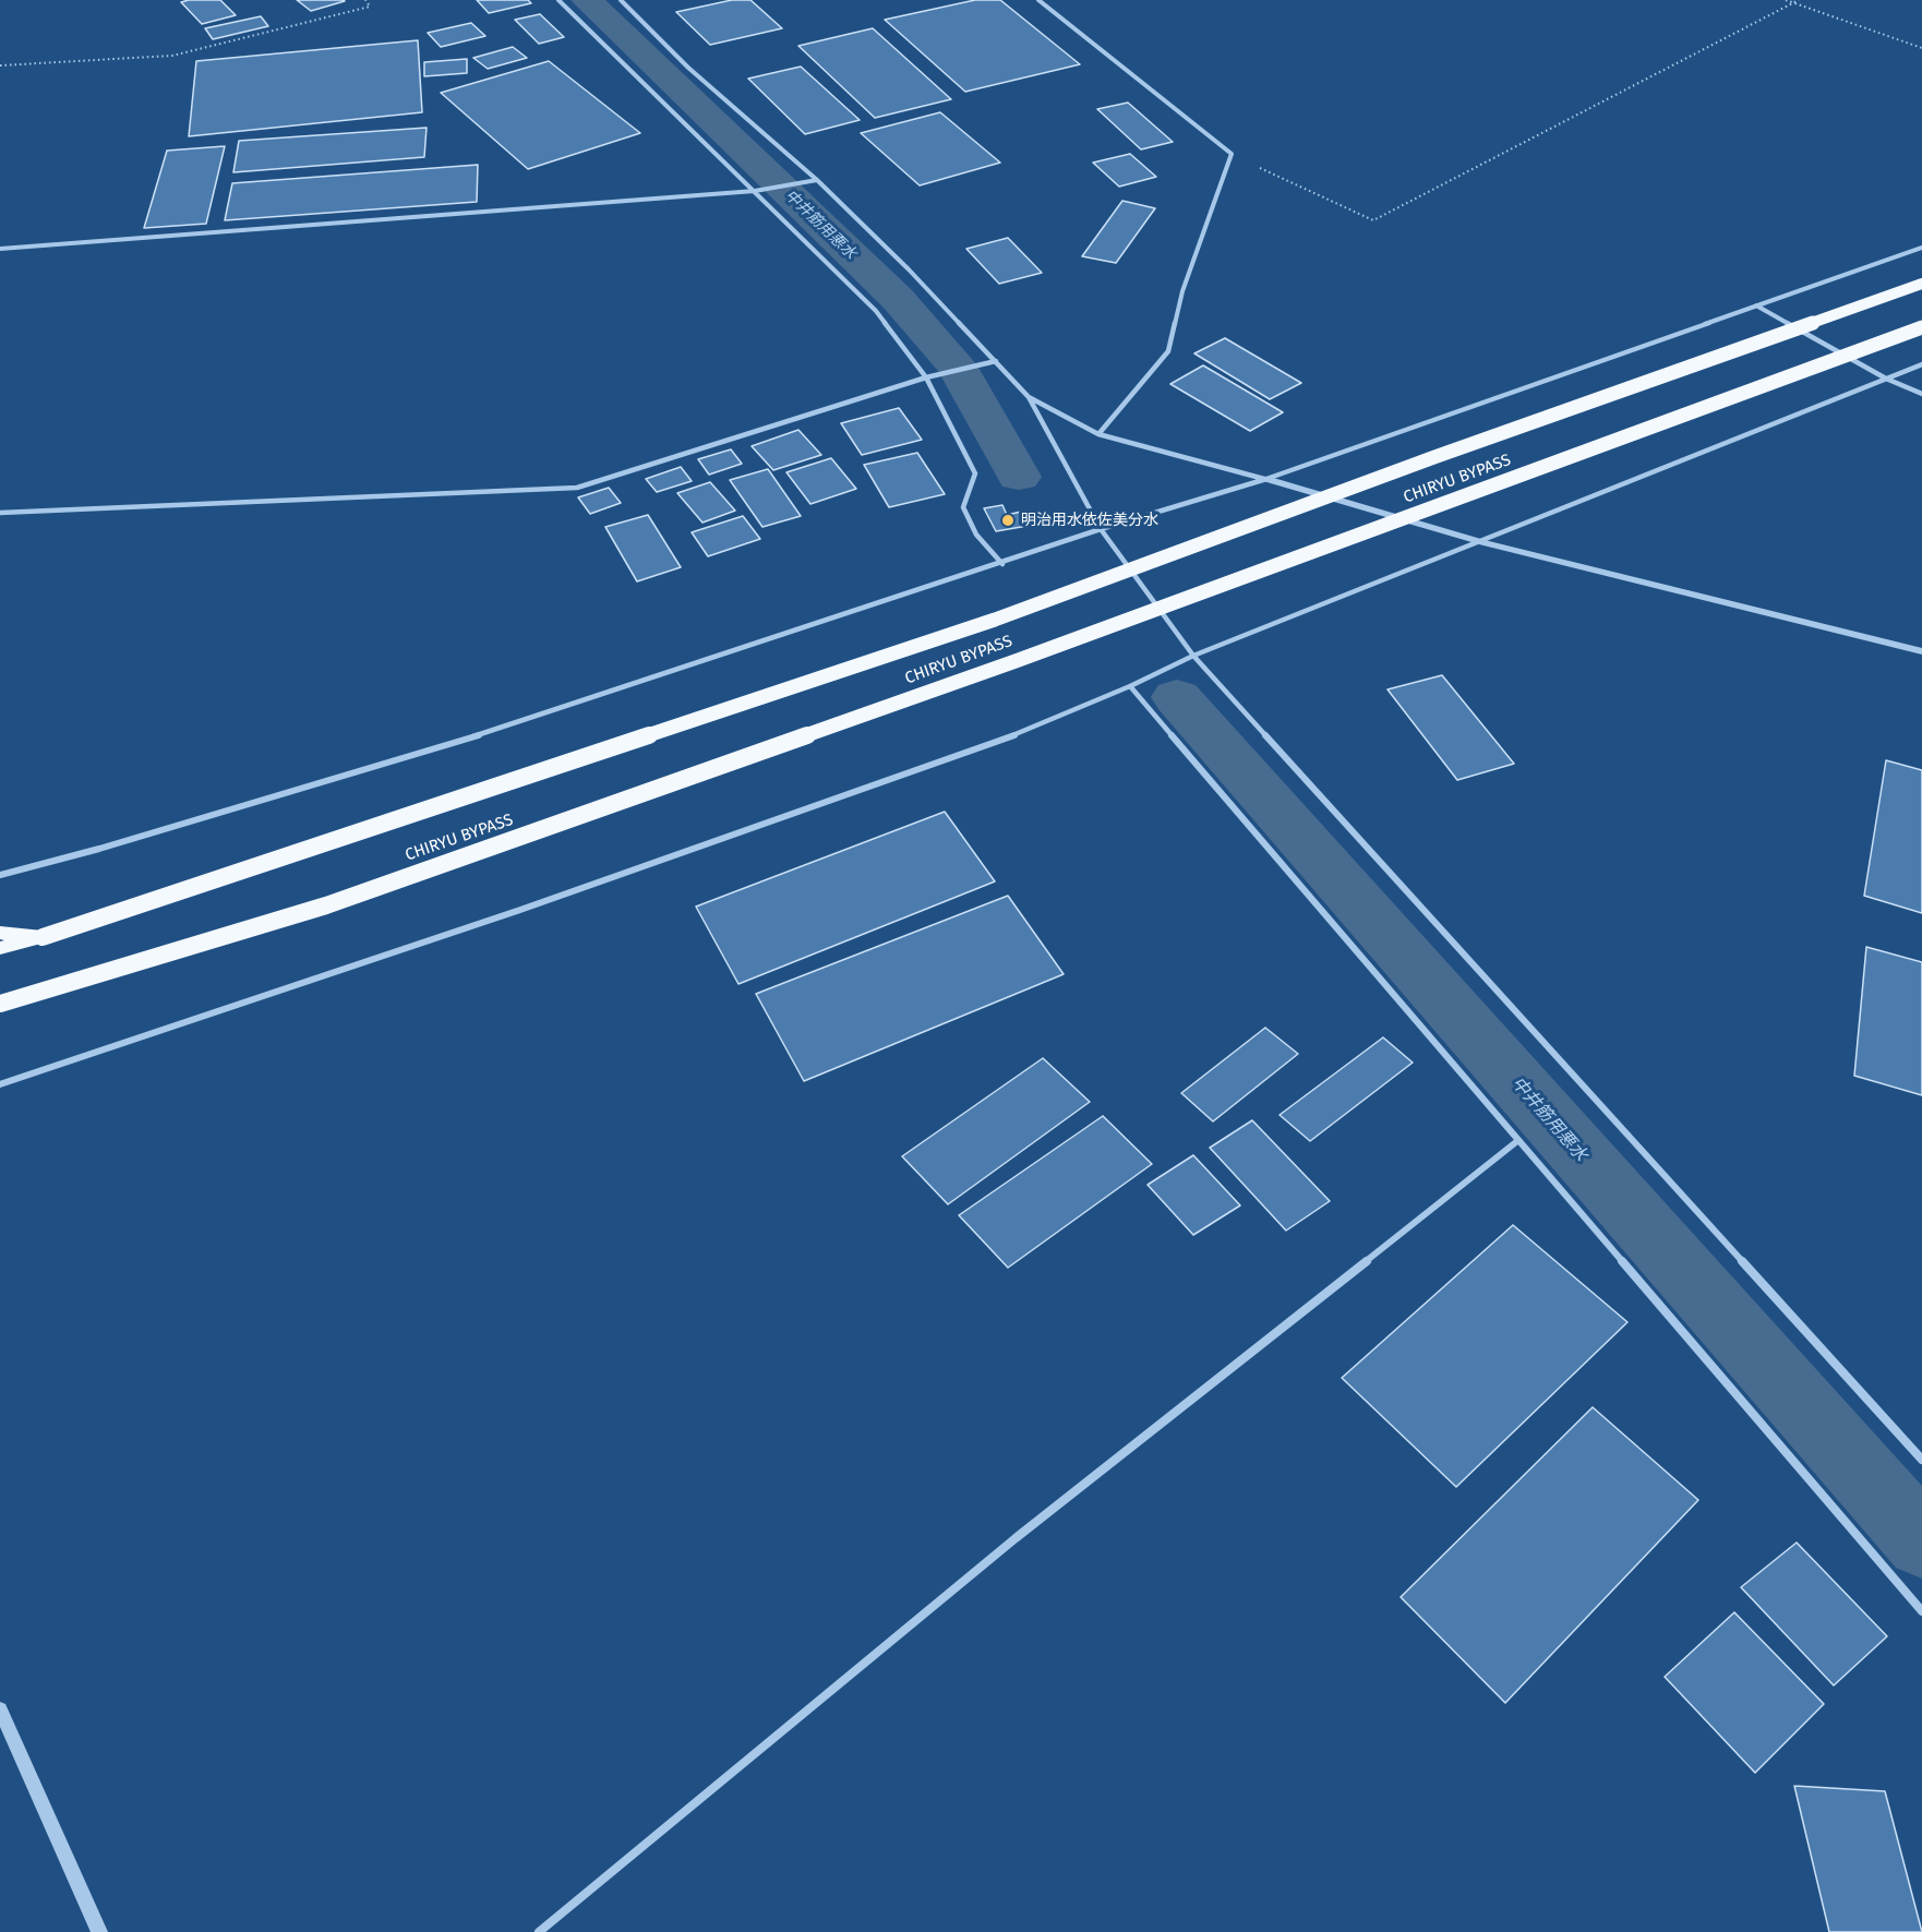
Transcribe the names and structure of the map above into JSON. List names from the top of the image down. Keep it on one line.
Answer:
{"streets":{"highway":["CHIRYU BYPASS"]},"water":["中井筋用悪水"],"places":["明治用水依佐美分水"]}
